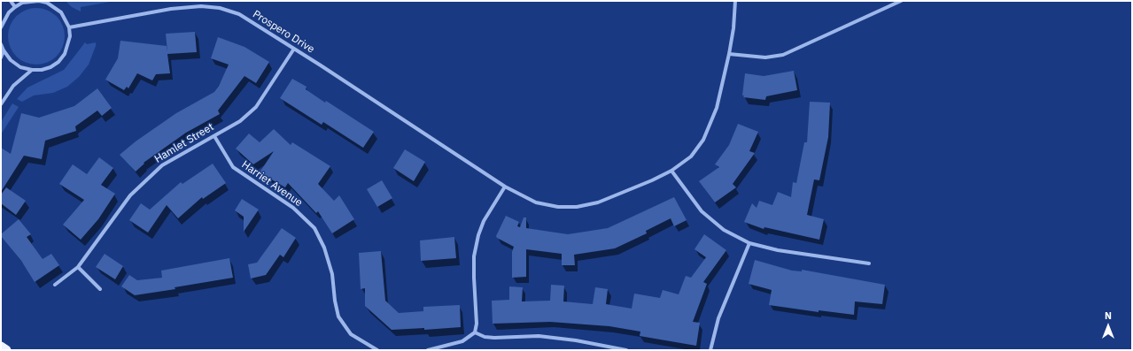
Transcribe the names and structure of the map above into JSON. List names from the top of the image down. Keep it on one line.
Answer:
{"streets":{"street":["Prospero Drive","Hamlet Street","Harriet Avenue"]},"crossings":[["Prospero Drive","Hamlet Street"],["Hamlet Street","Harriet Avenue"]],"north":"top"}
